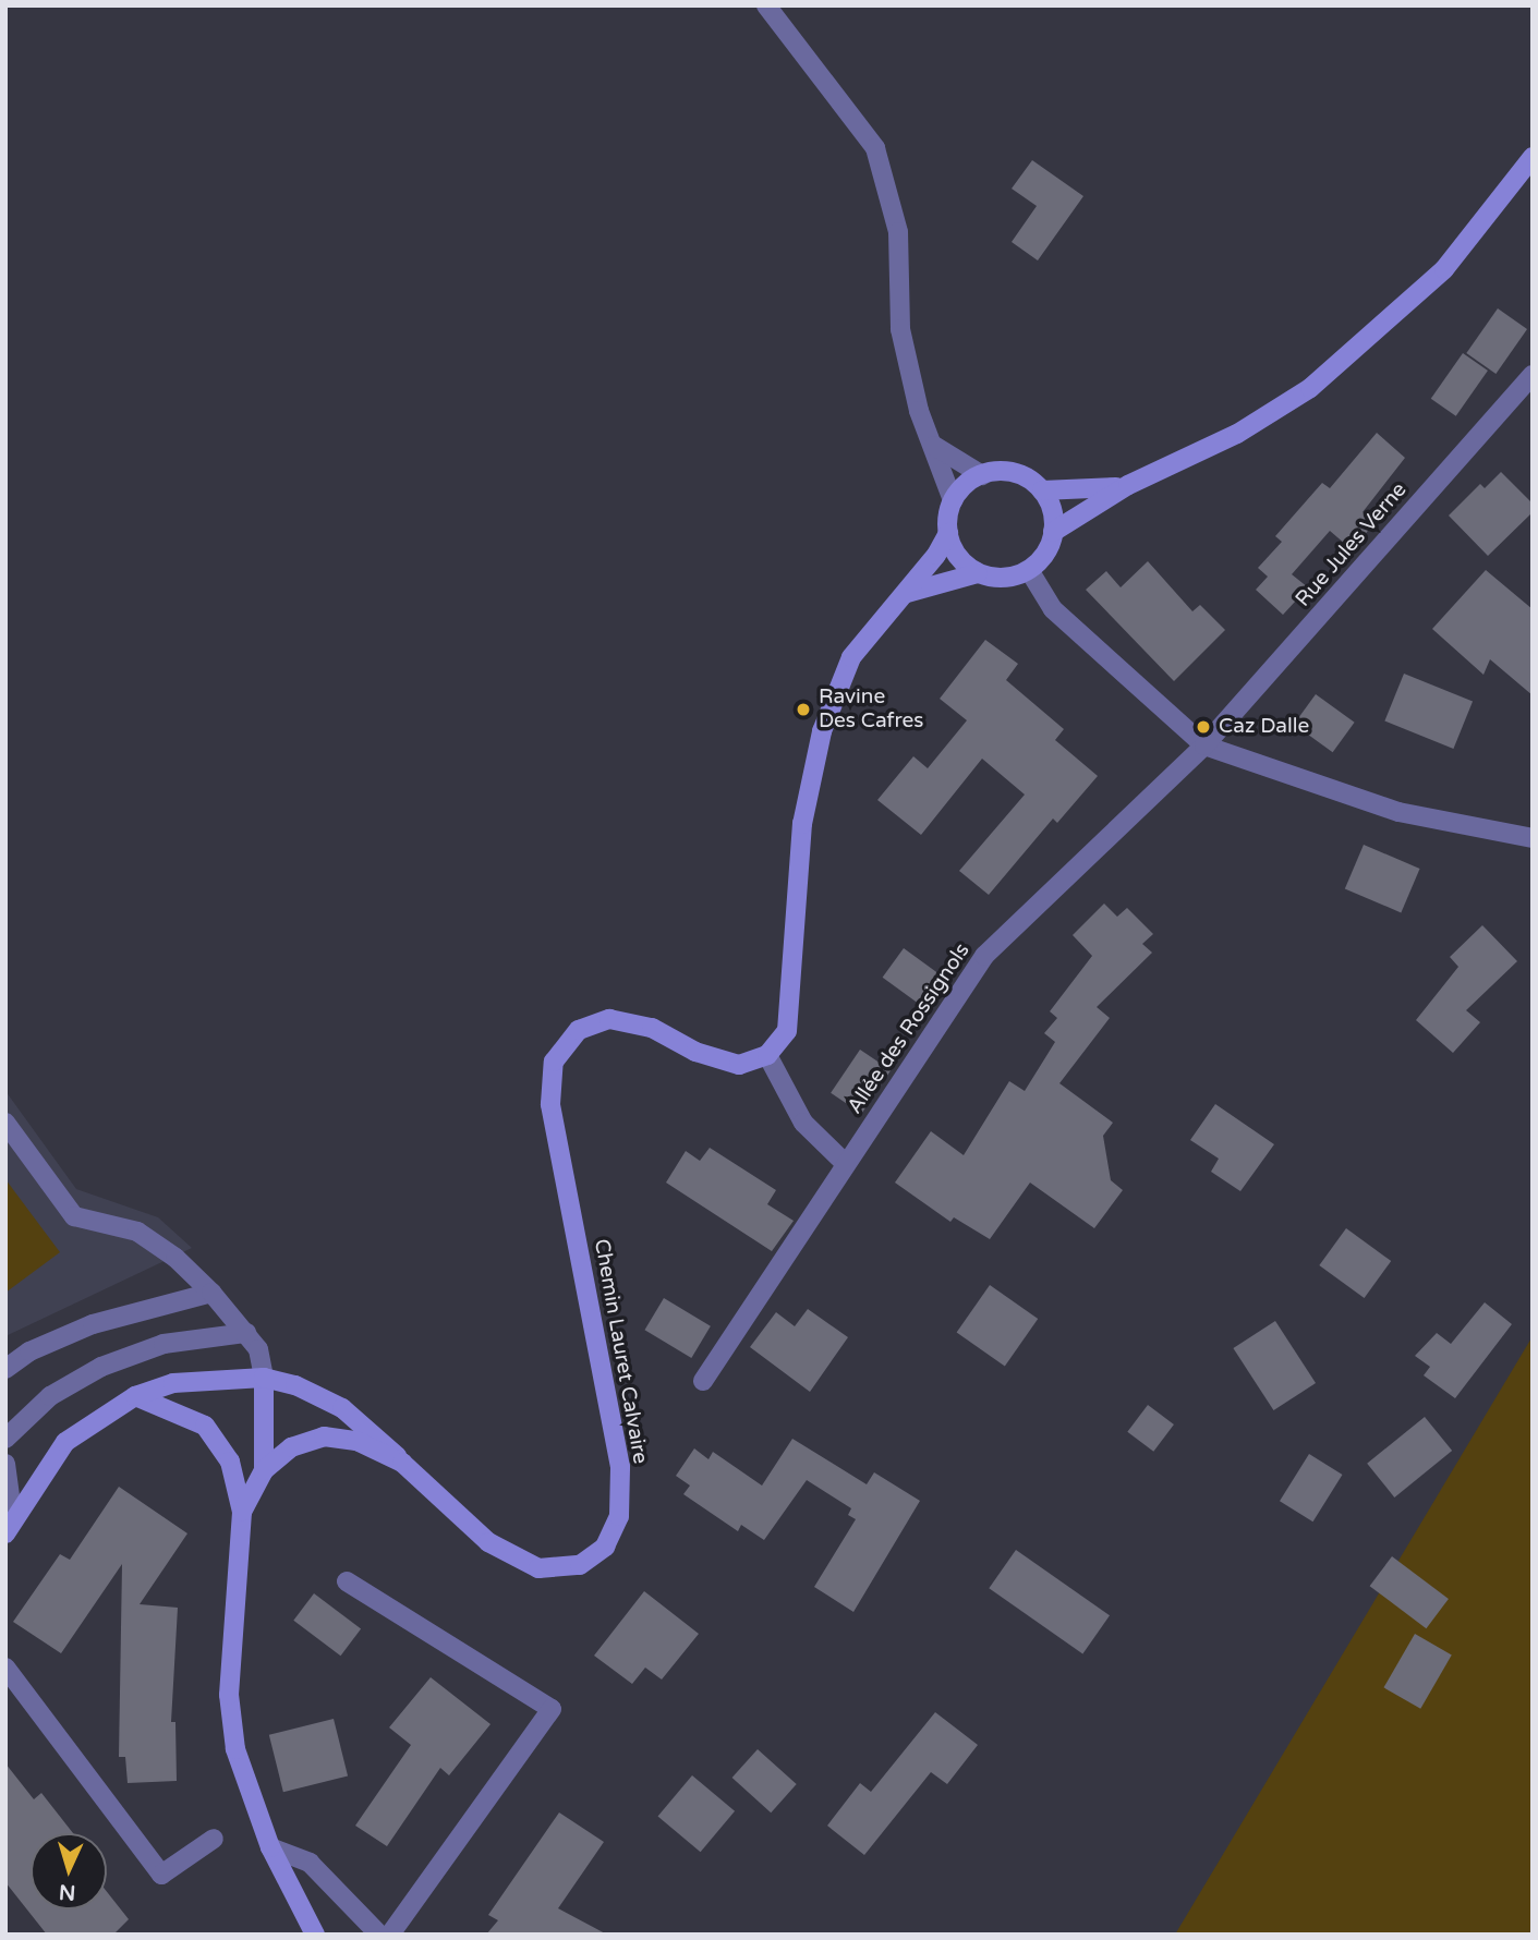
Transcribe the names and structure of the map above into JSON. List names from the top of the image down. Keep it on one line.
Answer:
{"streets":{"main road":["Chemin Lauret Calvaire"],"street":["Rue Jules Verne","Allée des Rossignols"]},"crossings":[["Rue Jules Verne","Allée des Rossignols"]],"places":["Ravine Des Cafres","Caz Dalle"],"north":"bottom"}
